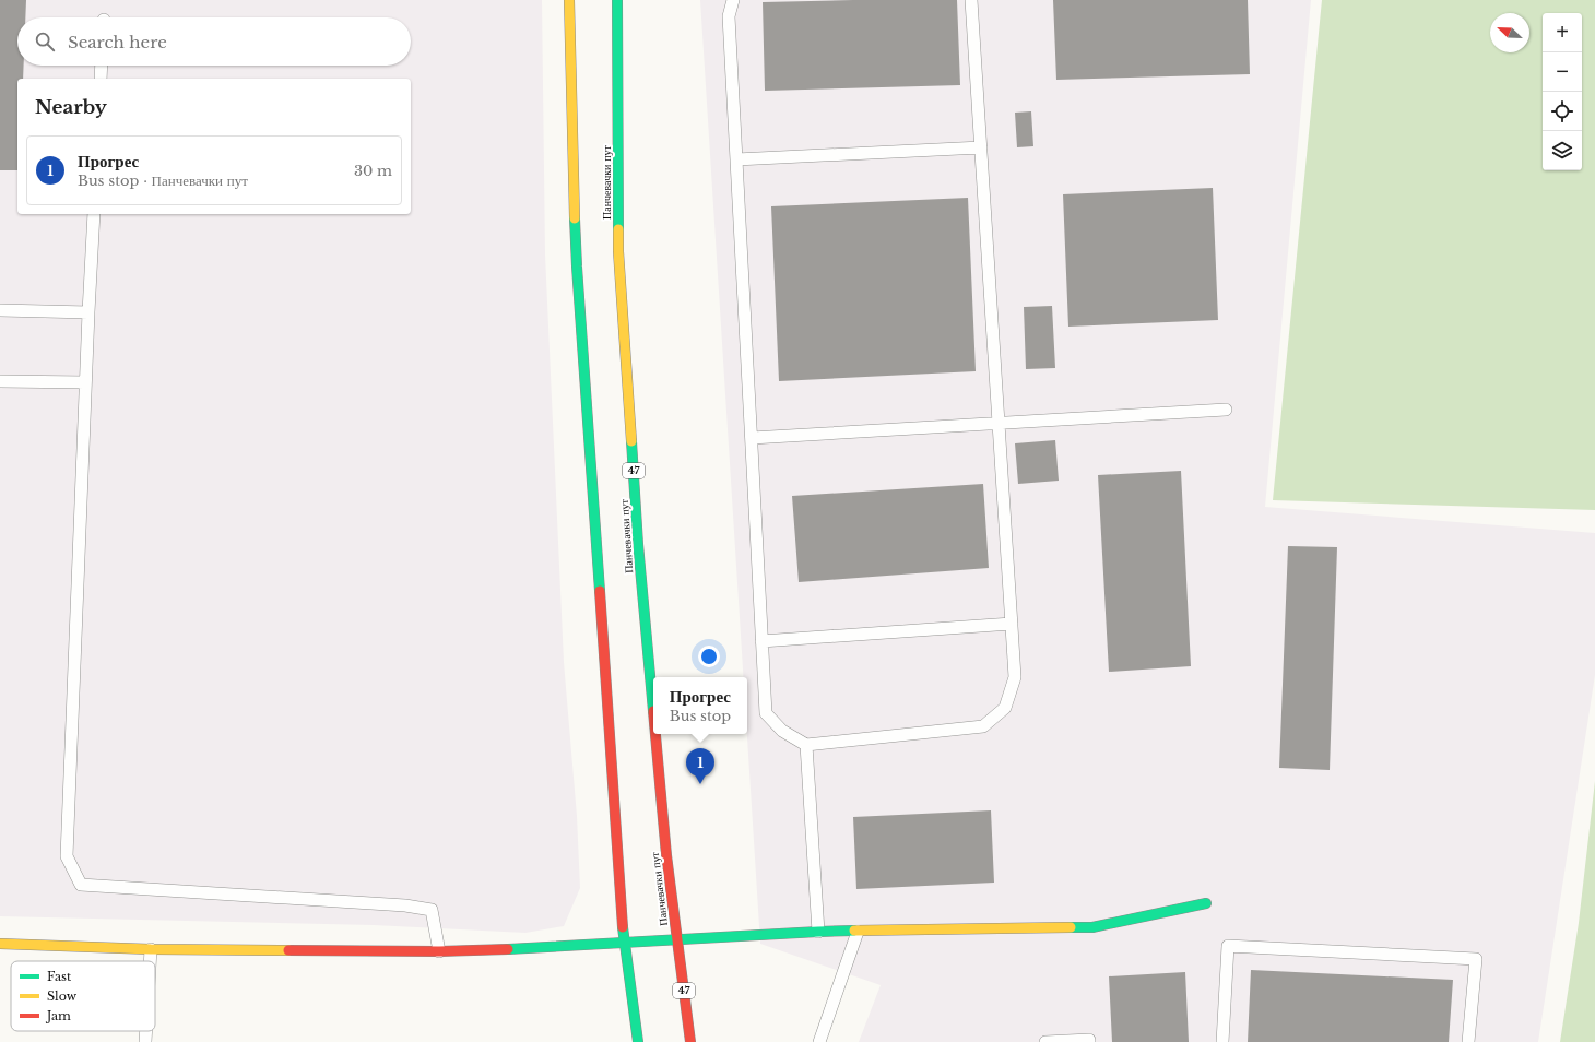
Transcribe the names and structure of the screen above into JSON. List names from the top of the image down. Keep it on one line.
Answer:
{"streets":{"main road":["Панчевачки пут","47"]},"legend":["Fast","Slow","Jam"],"north":"top left","page":{"map_buttons":["+","−"],"search":"Search here","heading":"Nearby","list":[{"mark":"1","name":"Прогрес","note":"Bus stop · Панчевачки пут","value":"30 m"}],"popup":["Прогрес","Bus stop"],"pins":"1"}}
